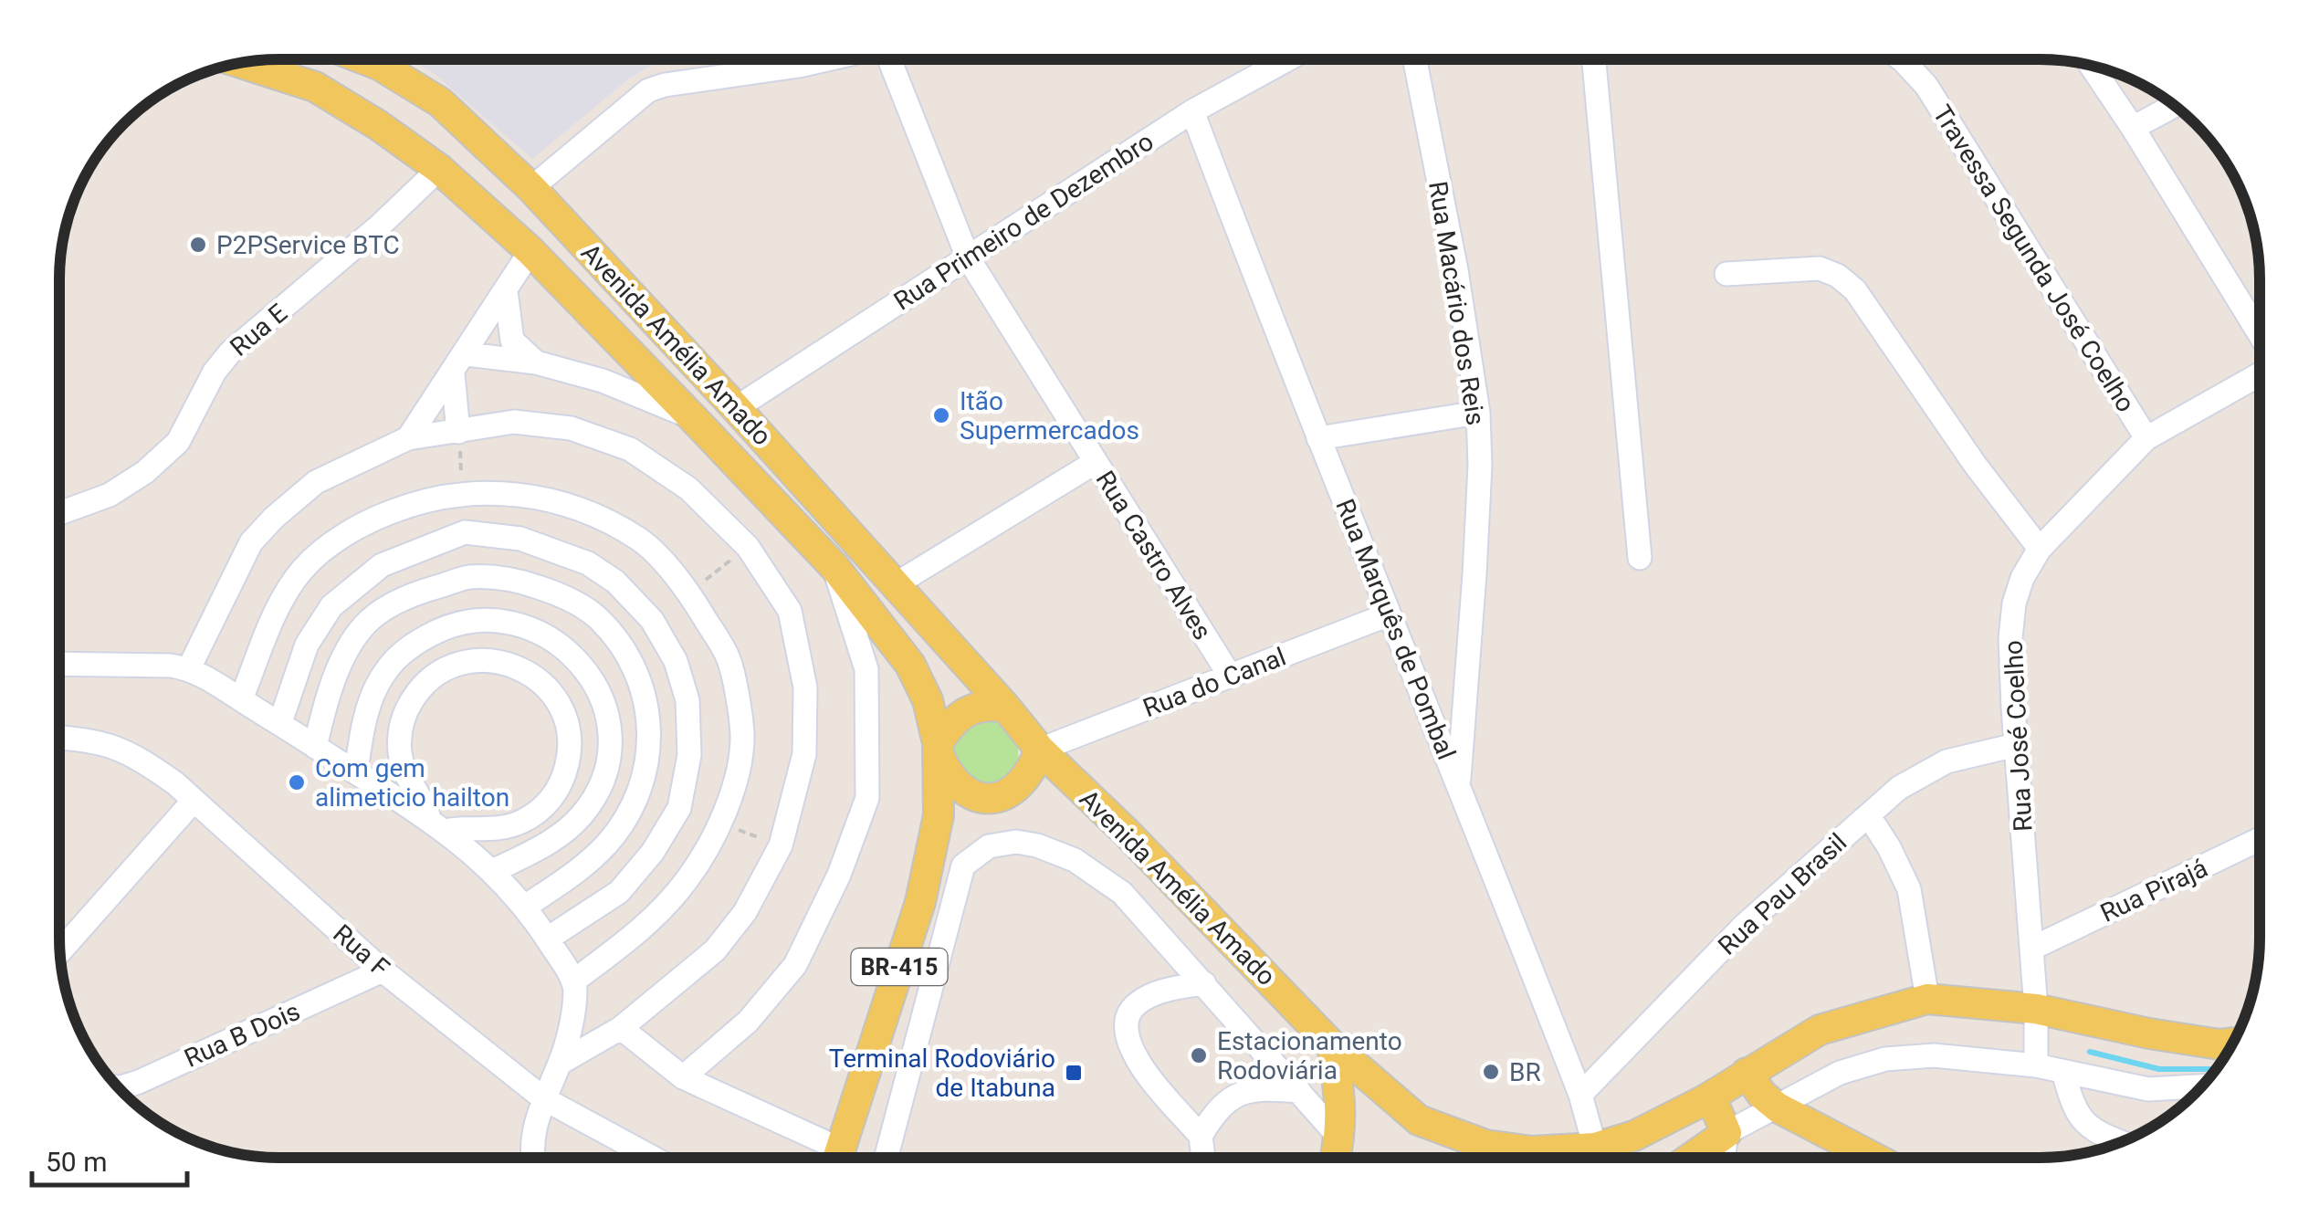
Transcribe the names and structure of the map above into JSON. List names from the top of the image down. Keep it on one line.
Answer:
{"streets":{"main road":["Avenida Amélia Amado","BR-415"],"street":["Rua Primeiro de Dezembro","Travessa Segunda José Coelho","Rua Macário dos Reis","Rua E","Rua Castro Alves","Rua Marquês de Pombal","Rua do Canal","Rua José Coelho","Rua Pirajá","Rua Pau Brasil","Rua F","Rua B Dois"]},"crossings":[["Rua Primeiro de Dezembro","Avenida Amélia Amado"],["Rua Primeiro de Dezembro","Rua Castro Alves"],["Rua Primeiro de Dezembro","Rua Marquês de Pombal"],["Travessa Segunda José Coelho","Rua José Coelho"],["Rua Macário dos Reis","Rua Marquês de Pombal"],["Rua E","Avenida Amélia Amado"],["Avenida Amélia Amado","Rua Marquês de Pombal"],["Avenida Amélia Amado","Rua do Canal"],["Avenida Amélia Amado","Rua José Coelho"],["Rua Castro Alves","Rua do Canal"],["Rua Marquês de Pombal","Rua do Canal"],["Rua Marquês de Pombal","Rua Pau Brasil"],["Rua José Coelho","Rua Pirajá"],["Rua José Coelho","Rua Pau Brasil"],["Rua F","Rua B Dois"]],"places":{"other":["P2PService BTC","Itão Supermercados","Com gem alimeticio hailton","Estacionamento Rodoviária","BR"],"transit":["Terminal Rodoviário de Itabuna"]},"scale_bar":"50 m"}
